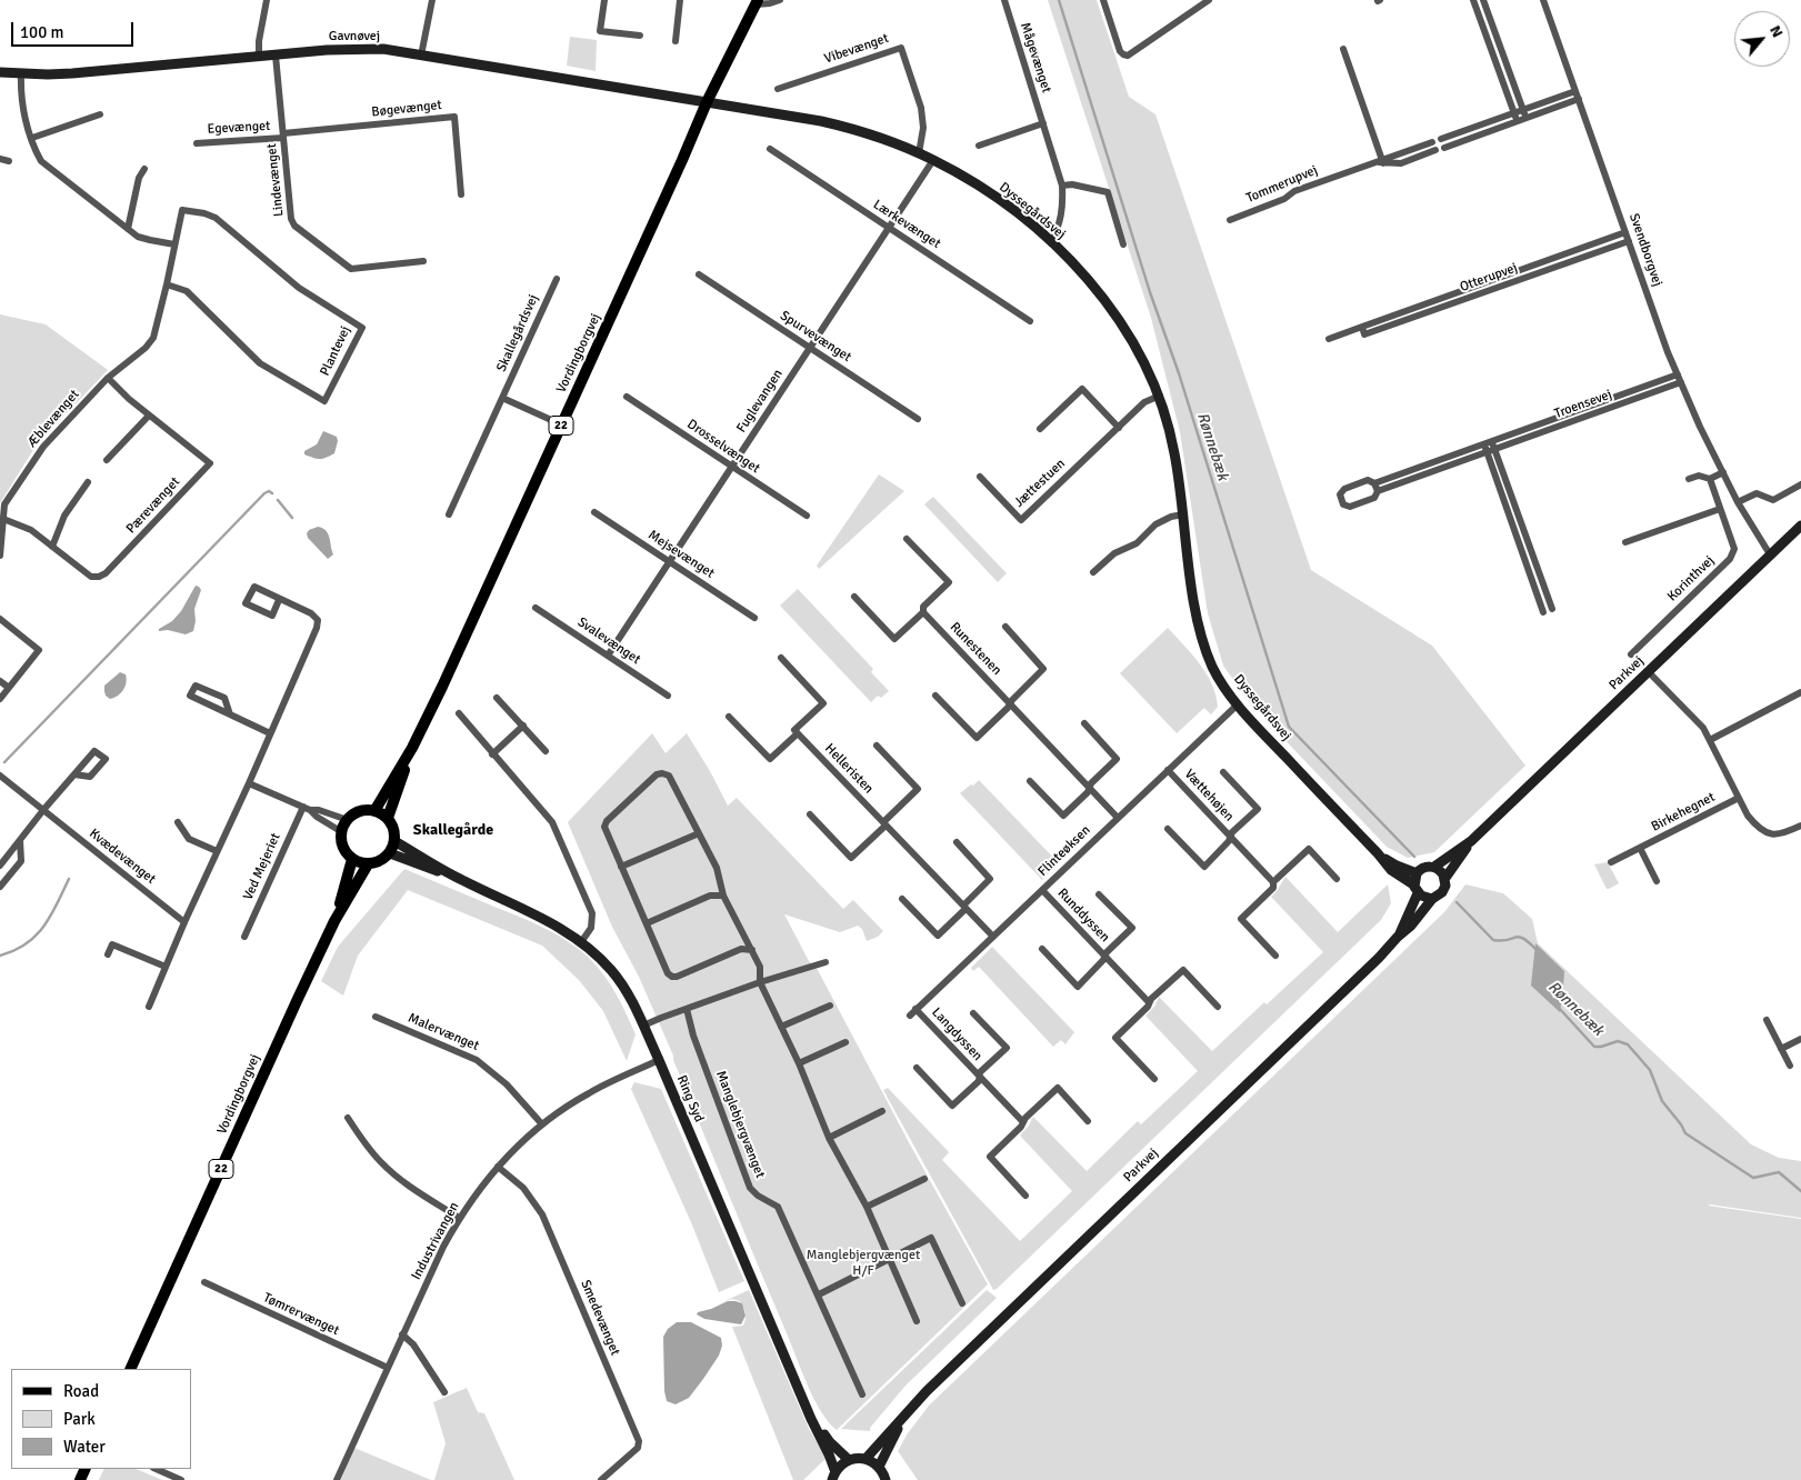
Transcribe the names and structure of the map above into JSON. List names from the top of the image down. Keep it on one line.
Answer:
{"streets":{"main road":["Vordingborgvej","22"],"street":["Gavnøvej","Vibevænget","Mågevænget","Bøgevænget","Egevænget","Lindevænget","Tommerupvej","Dyssegårdsvej","Lærkevænget","Svendborgvej","Otterupvej","Skallegårdsvej","Spurvevænget","Plantevej","Fuglevangen","Troensevej","Æblevænget","Drosselvænget","Jættestuen","Pærevænget","Mejsevænget","Korinthvej","Svalevænget","Runestenen","Parkvej","Helleristen","Vættehøjen","Birkehegnet","Flinteøksen","Kvædevænget","Ved Mejeriet","Runddyssen","Malervænget","Langdyssen","Ring Syd","Manglebjergvænget","Industrivangen","Tømrervænget","Smedevænget"]},"crossings":[["Gavnøvej","Lindevænget"],["Gavnøvej","Dyssegårdsvej"],["Gavnøvej","Vordingborgvej"],["Vibevænget","Dyssegårdsvej"],["Mågevænget","Dyssegårdsvej"],["Bøgevænget","Egevænget"],["Bøgevænget","Lindevænget"],["Egevænget","Lindevænget"],["Dyssegårdsvej","Vordingborgvej"],["Dyssegårdsvej","Fuglevangen"],["Dyssegårdsvej","Jættestuen"],["Dyssegårdsvej","Parkvej"],["Dyssegårdsvej","Flinteøksen"],["Lærkevænget","Fuglevangen"],["Svendborgvej","Otterupvej"],["Svendborgvej","Troensevej"],["Svendborgvej","Parkvej"],["Spurvevænget","Fuglevangen"],["Plantevej","Æblevænget"],["Vordingborgvej","Ring Syd"],["Fuglevangen","Drosselvænget"],["Fuglevangen","Mejsevænget"],["Fuglevangen","Svalevænget"],["Æblevænget","Pærevænget"],["Runestenen","Flinteøksen"],["Helleristen","Flinteøksen"],["Vættehøjen","Flinteøksen"],["Flinteøksen","Runddyssen"],["Flinteøksen","Langdyssen"],["Malervænget","Industrivangen"],["Ring Syd","Industrivangen"],["Industrivangen","Tømrervænget"],["Industrivangen","Smedevænget"]],"districts":["Skallegårde"],"water":["Rønnebæk"],"parks":["Manglebjergvænget H/F"],"legend":["Road","Park","Water"],"scale_bar":"100 m","north":"top right"}
